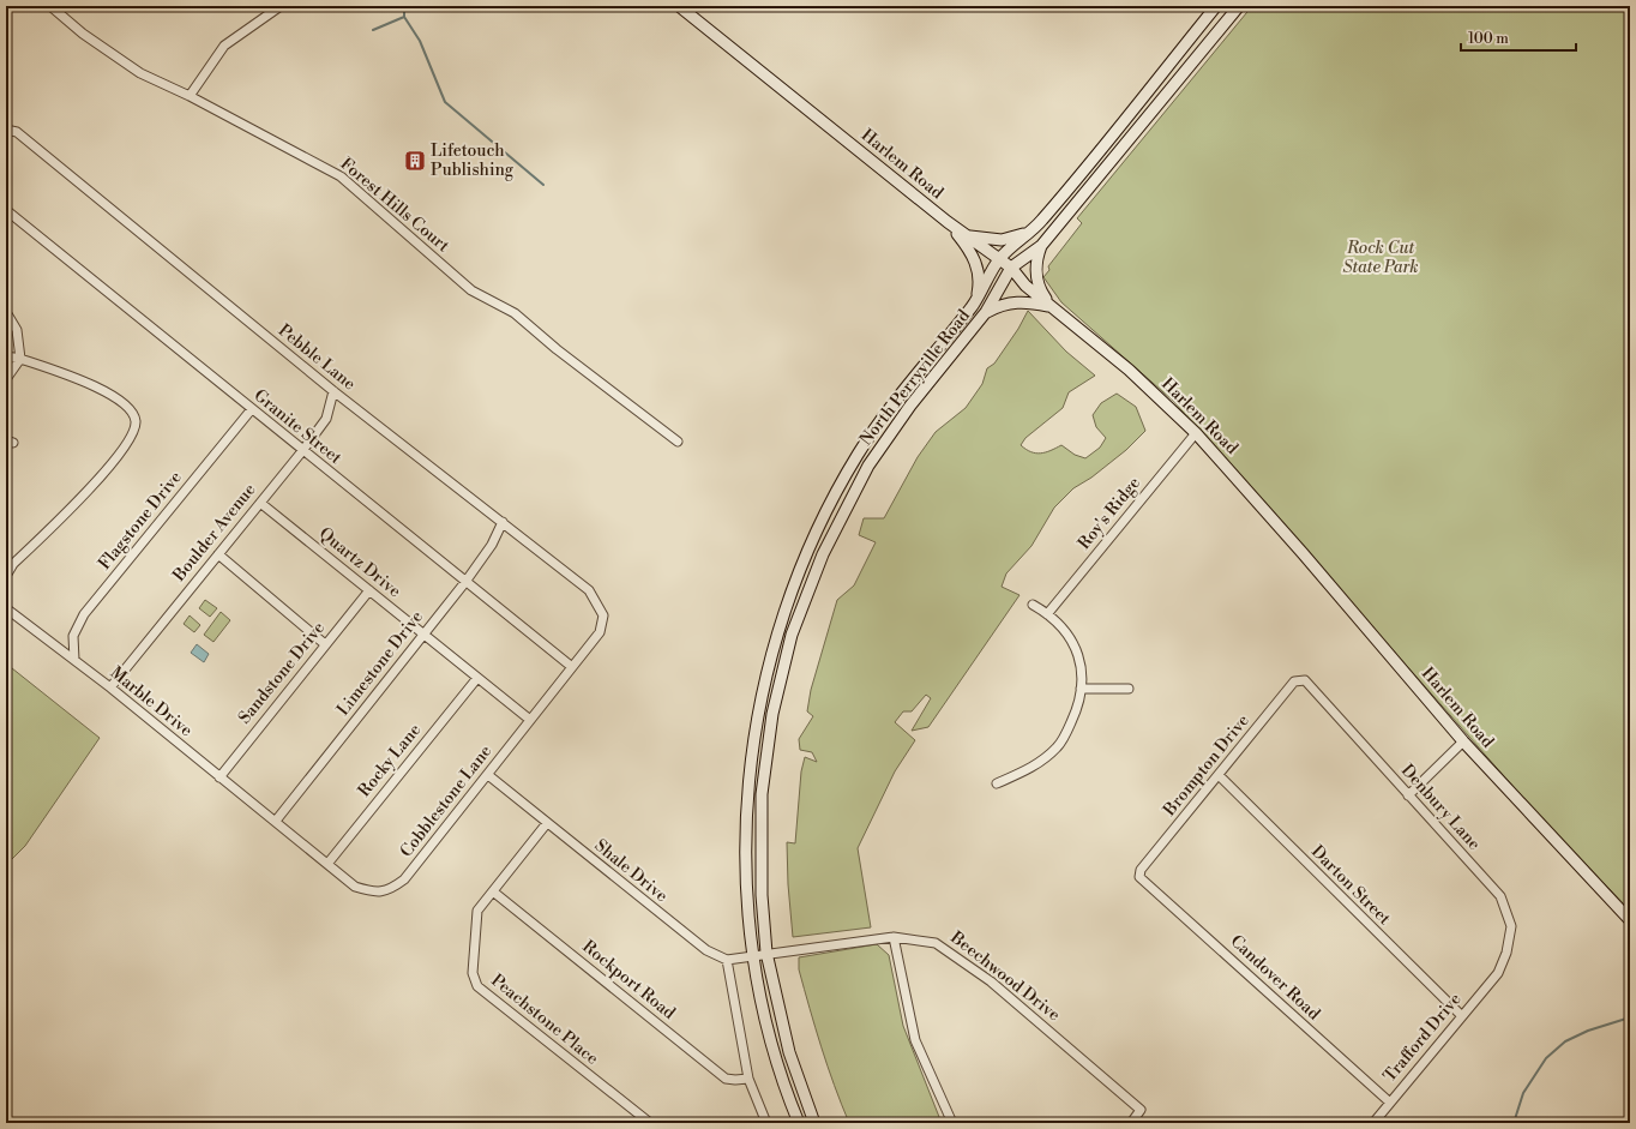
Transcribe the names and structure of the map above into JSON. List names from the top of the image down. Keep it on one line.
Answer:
{"streets":{"main road":["Harlem Road","North Perryville Road"],"street":["Forest Hills Court","Pebble Lane","Granite Street","Roy's Ridge","Flagstone Drive","Boulder Avenue","Quartz Drive","Limestone Drive","Sandstone Drive","Marble Drive","Rocky Lane","Brompton Drive","Cobblestone Lane","Denbury Lane","Shale Drive","Darton Street","Beechwood Drive","Candover Road","Rockport Road","Peachstone Place","Trafford Drive"]},"crossings":[["Harlem Road","North Perryville Road"],["Harlem Road","Roy's Ridge"],["Pebble Lane","Boulder Avenue"],["Pebble Lane","Limestone Drive"],["Pebble Lane","Cobblestone Lane"],["North Perryville Road","Beechwood Drive"],["Granite Street","Flagstone Drive"],["Granite Street","Boulder Avenue"],["Granite Street","Limestone Drive"],["Granite Street","Cobblestone Lane"],["Flagstone Drive","Marble Drive"],["Boulder Avenue","Quartz Drive"],["Boulder Avenue","Marble Drive"],["Quartz Drive","Limestone Drive"],["Quartz Drive","Sandstone Drive"],["Quartz Drive","Rocky Lane"],["Quartz Drive","Cobblestone Lane"],["Limestone Drive","Marble Drive"],["Limestone Drive","Cobblestone Lane"],["Sandstone Drive","Marble Drive"],["Marble Drive","Cobblestone Lane"],["Rocky Lane","Cobblestone Lane"],["Brompton Drive","Denbury Lane"],["Brompton Drive","Darton Street"],["Brompton Drive","Candover Road"],["Cobblestone Lane","Shale Drive"],["Denbury Lane","Trafford Drive"],["Shale Drive","Peachstone Place"],["Darton Street","Trafford Drive"],["Candover Road","Trafford Drive"],["Rockport Road","Peachstone Place"]],"parks":["Rock Cut State Park"],"places":{"building":["Lifetouch Publishing"]},"scale_bar":"100 m"}
